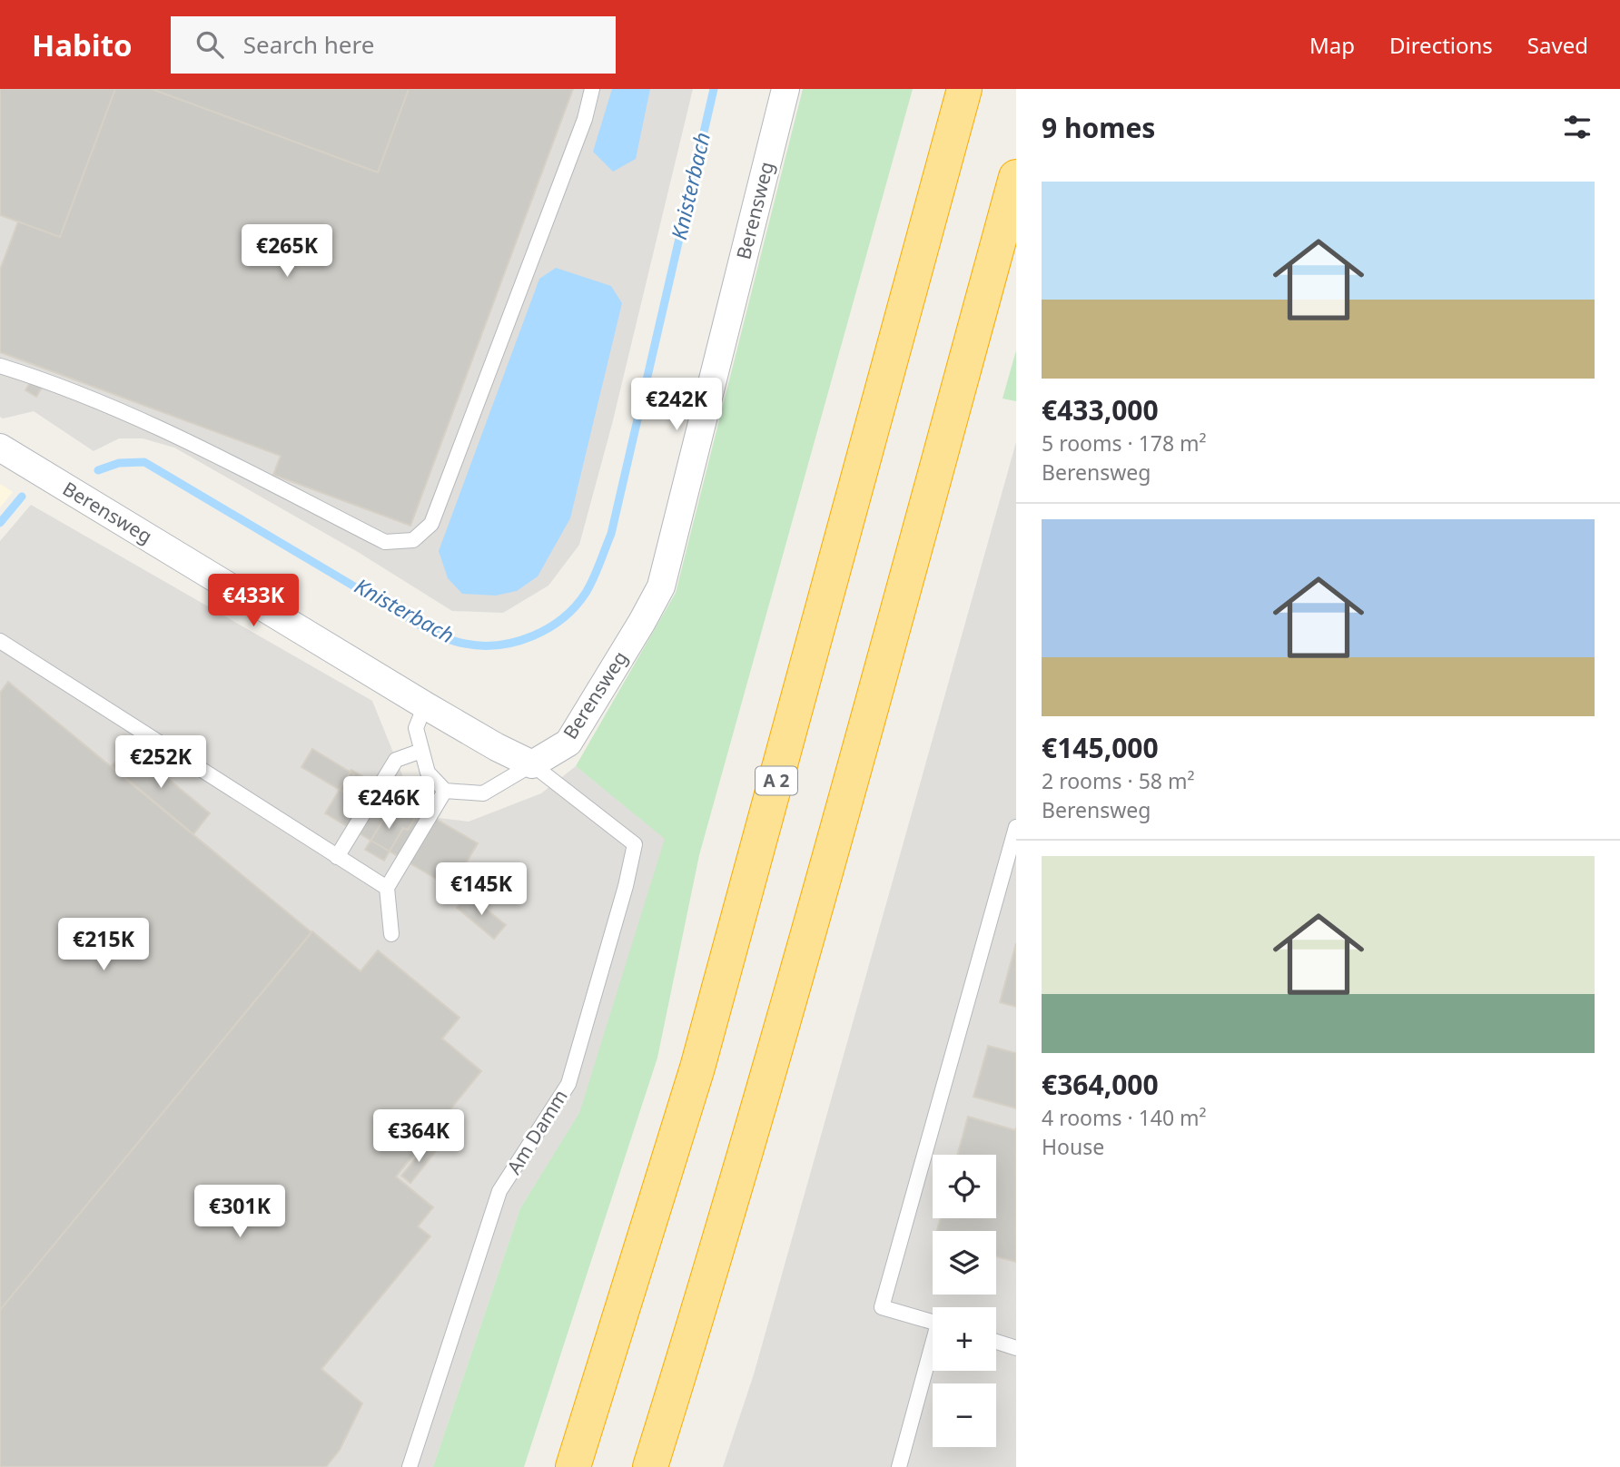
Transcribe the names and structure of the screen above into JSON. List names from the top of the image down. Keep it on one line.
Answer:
{"streets":{"highway":["A 2"],"street":["Berensweg"],"lane":["Am Damm"]},"crossings":[["Berensweg","Am Damm"]],"water":["Knisterbach"],"page":{"header":"Habito","search":"Search here","nav":["Map","Directions","Saved"],"heading":"9 homes","list":[{"name":"€433,000","note":"5 rooms · 178 m² · Berensweg"},{"name":"€145,000","note":"2 rooms · 58 m² · Berensweg"},{"name":"€364,000","note":"4 rooms · 140 m² · House"}],"price":["€265K","€242K","€433K","€252K","€246K","€145K","€215K","€364K","€301K"],"map_buttons":["+","−"]}}
